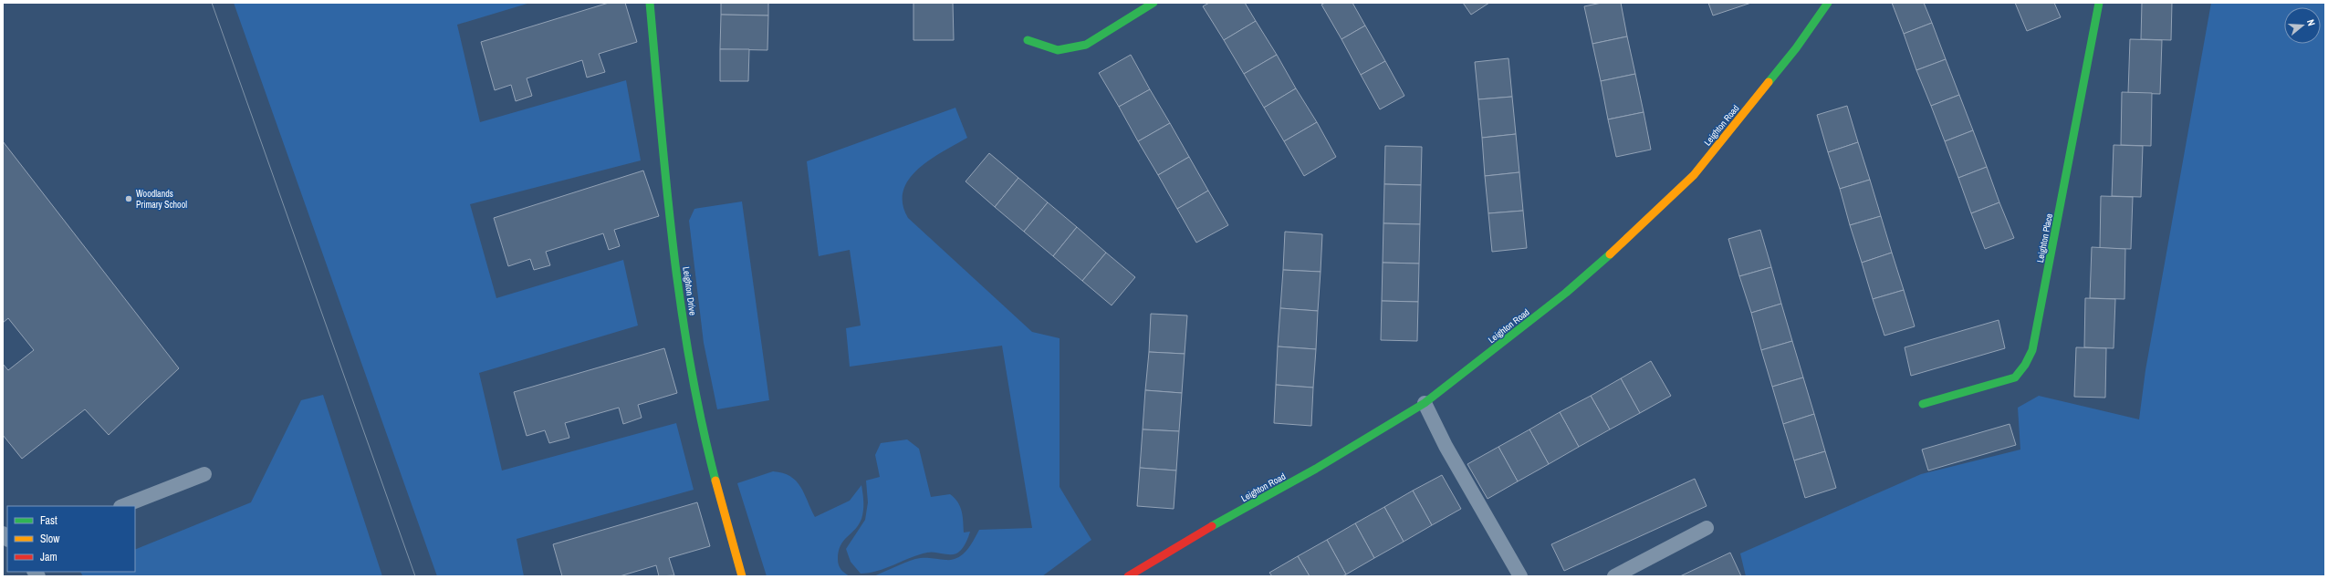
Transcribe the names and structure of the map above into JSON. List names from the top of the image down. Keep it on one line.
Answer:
{"streets":{"street":["Leighton Road","Leighton Place","Leighton Drive"]},"places":["Woodlands Primary School"],"legend":["Fast","Slow","Jam"],"north":"right"}
